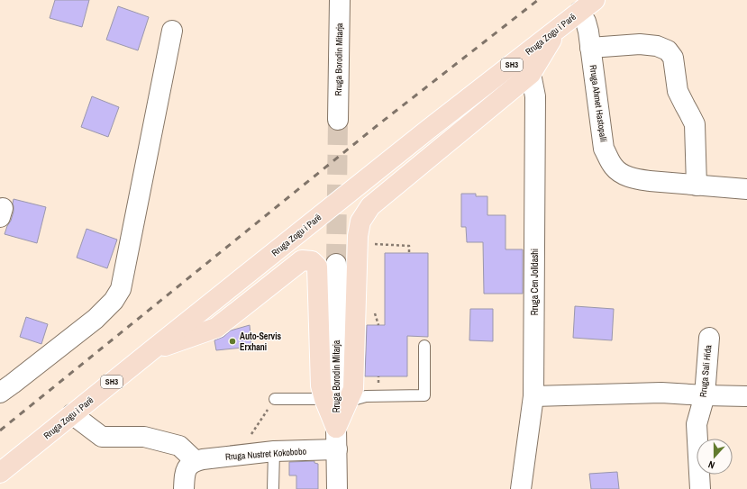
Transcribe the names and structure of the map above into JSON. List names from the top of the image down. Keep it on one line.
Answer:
{"streets":{"main road":["Rruga Zogu i Parë","SH3"],"street":["Rruga Borodin Mitarja","Rruga Ahmet Hastopalli","Rruga Cen Jolldashi","Rruga Sali Hida","Rruga Nustret Kokobobo"]},"crossings":[["Rruga Zogu i Parë","Rruga Ahmet Hastopalli"],["Rruga Borodin Mitarja","Rruga Nustret Kokobobo"]],"places":["Auto-Servis Erxhani"],"north":"bottom"}
